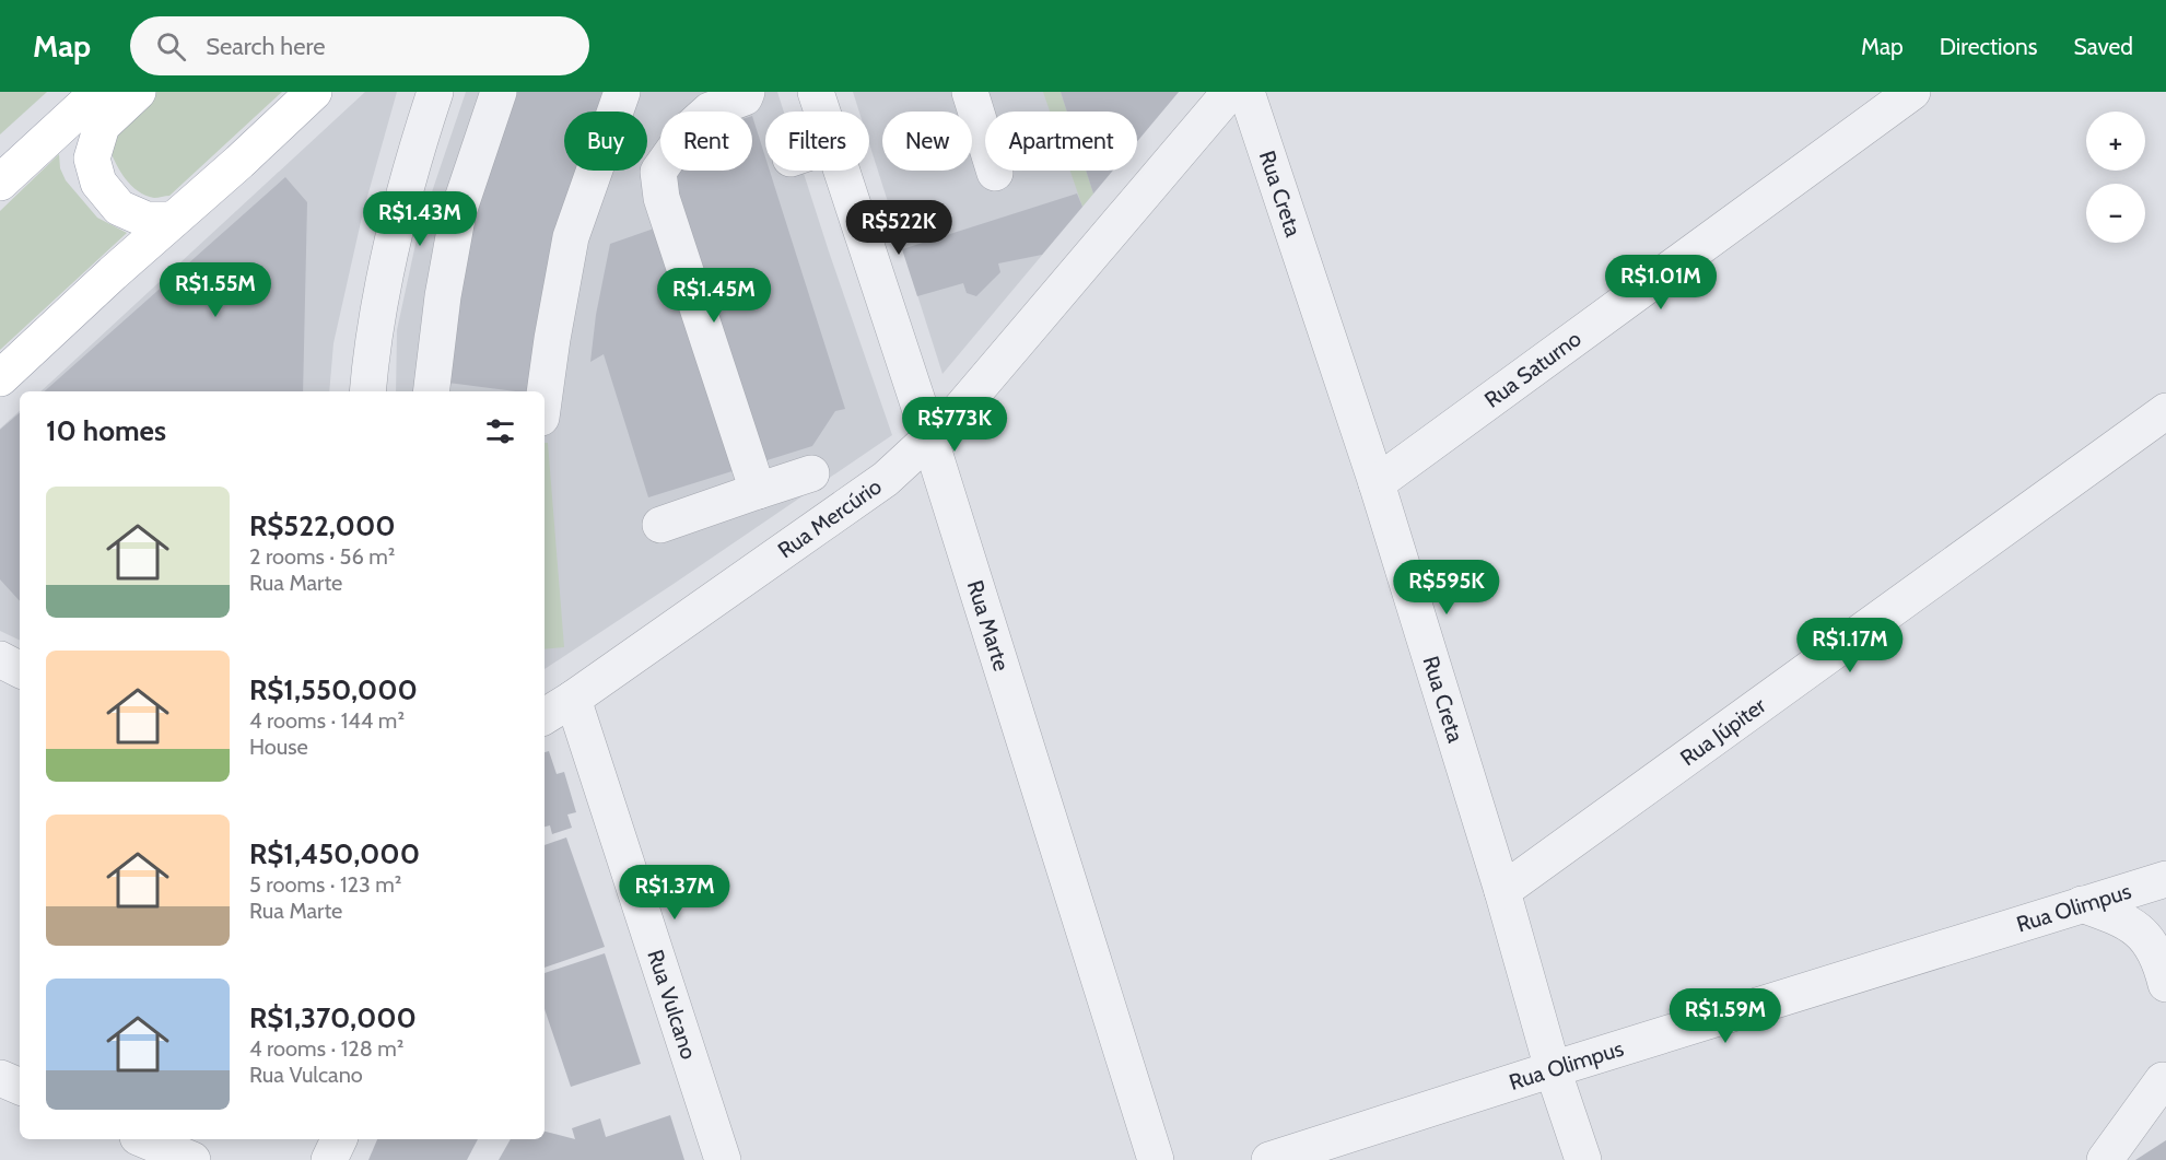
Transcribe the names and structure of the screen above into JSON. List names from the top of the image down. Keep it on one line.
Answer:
{"streets":{"street":["Rua Creta","Rua Saturno","Rua Mercúrio","Rua Marte","Rua Júpiter","Rua Olimpus","Rua Vulcano"]},"crossings":[["Rua Creta","Rua Saturno"],["Rua Creta","Rua Júpiter"],["Rua Creta","Rua Olimpus"],["Rua Mercúrio","Rua Marte"],["Rua Mercúrio","Rua Vulcano"]],"page":{"header":"Map","search":"Search here","nav":["Map","Directions","Saved"],"map_buttons":["+","−"],"chip":["Buy","Rent","Filters","New","Apartment"],"price":["R$1.43M","R$522K","R$1.01M","R$1.55M","R$1.45M","R$773K","R$595K","R$1.17M","R$1.37M","R$1.59M"],"heading":"10 homes","list":[{"name":"R$522,000","note":"2 rooms · 56 m² · Rua Marte"},{"name":"R$1,550,000","note":"4 rooms · 144 m² · House"},{"name":"R$1,450,000","note":"5 rooms · 123 m² · Rua Marte"},{"name":"R$1,370,000","note":"4 rooms · 128 m² · Rua Vulcano"}]}}
